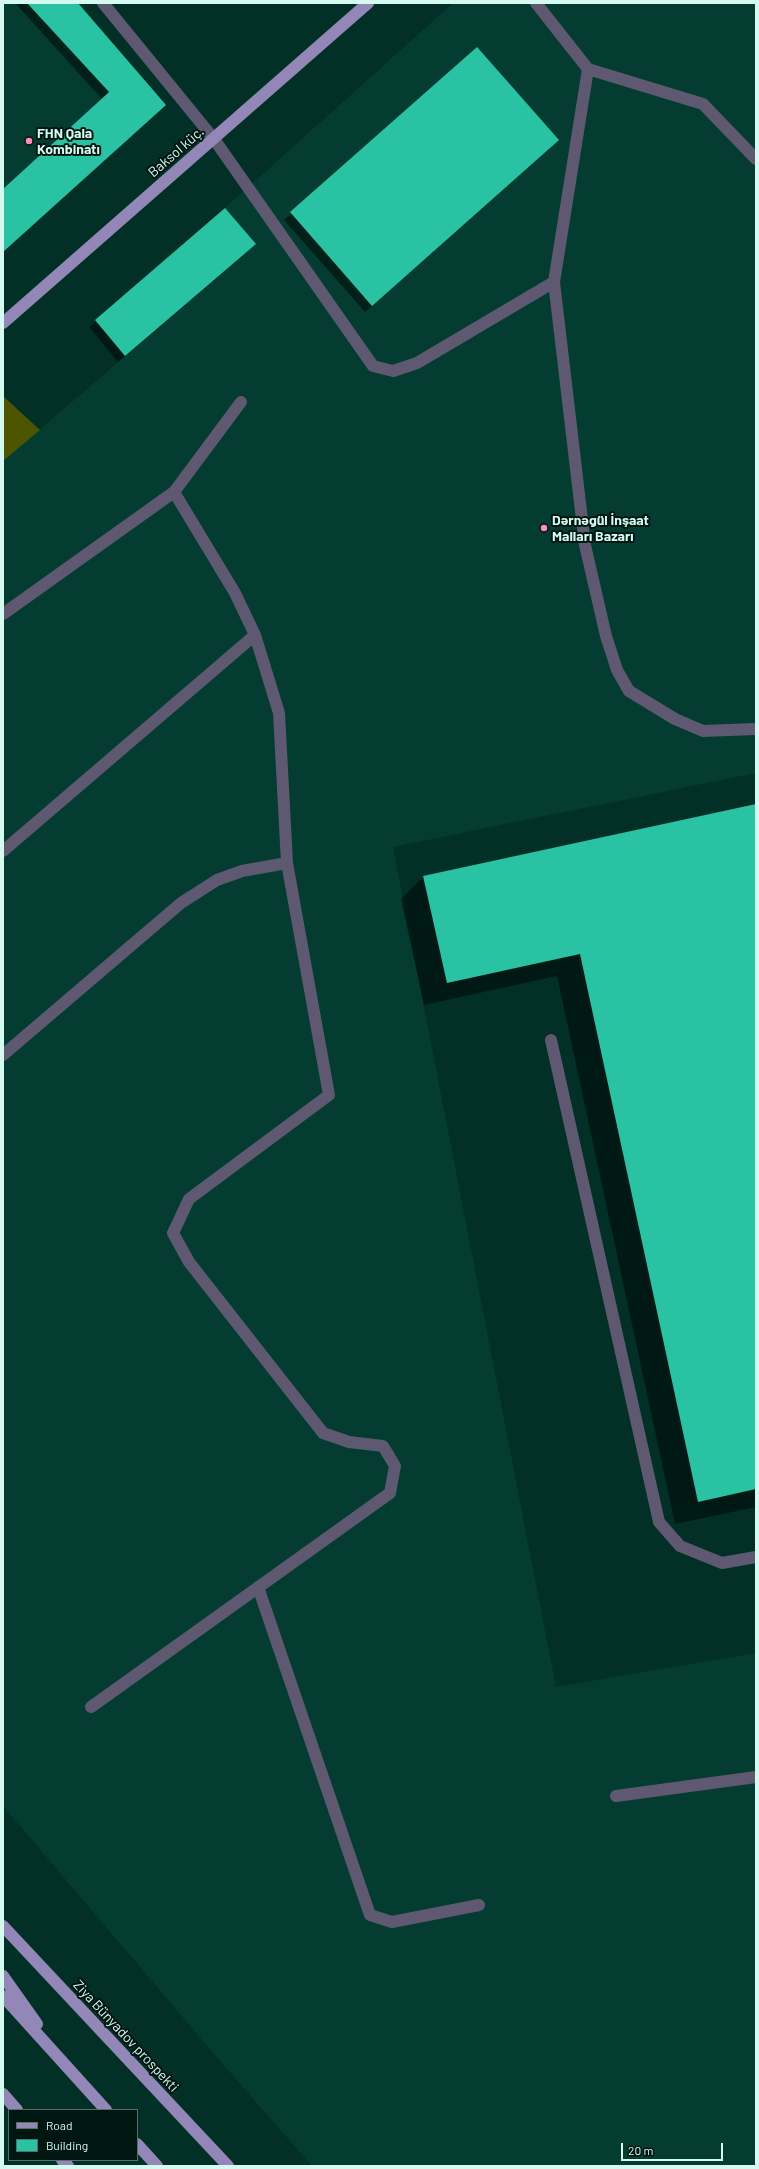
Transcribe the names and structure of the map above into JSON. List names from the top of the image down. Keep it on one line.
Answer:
{"streets":{"main road":["Baksol küç.","Ziya Bünyadov prospekti"]},"places":["FHN Qala Kombinatı","Dərnəgül İnşaat Malları Bazarı"],"legend":["Road","Building"],"scale_bar":"20 m"}
